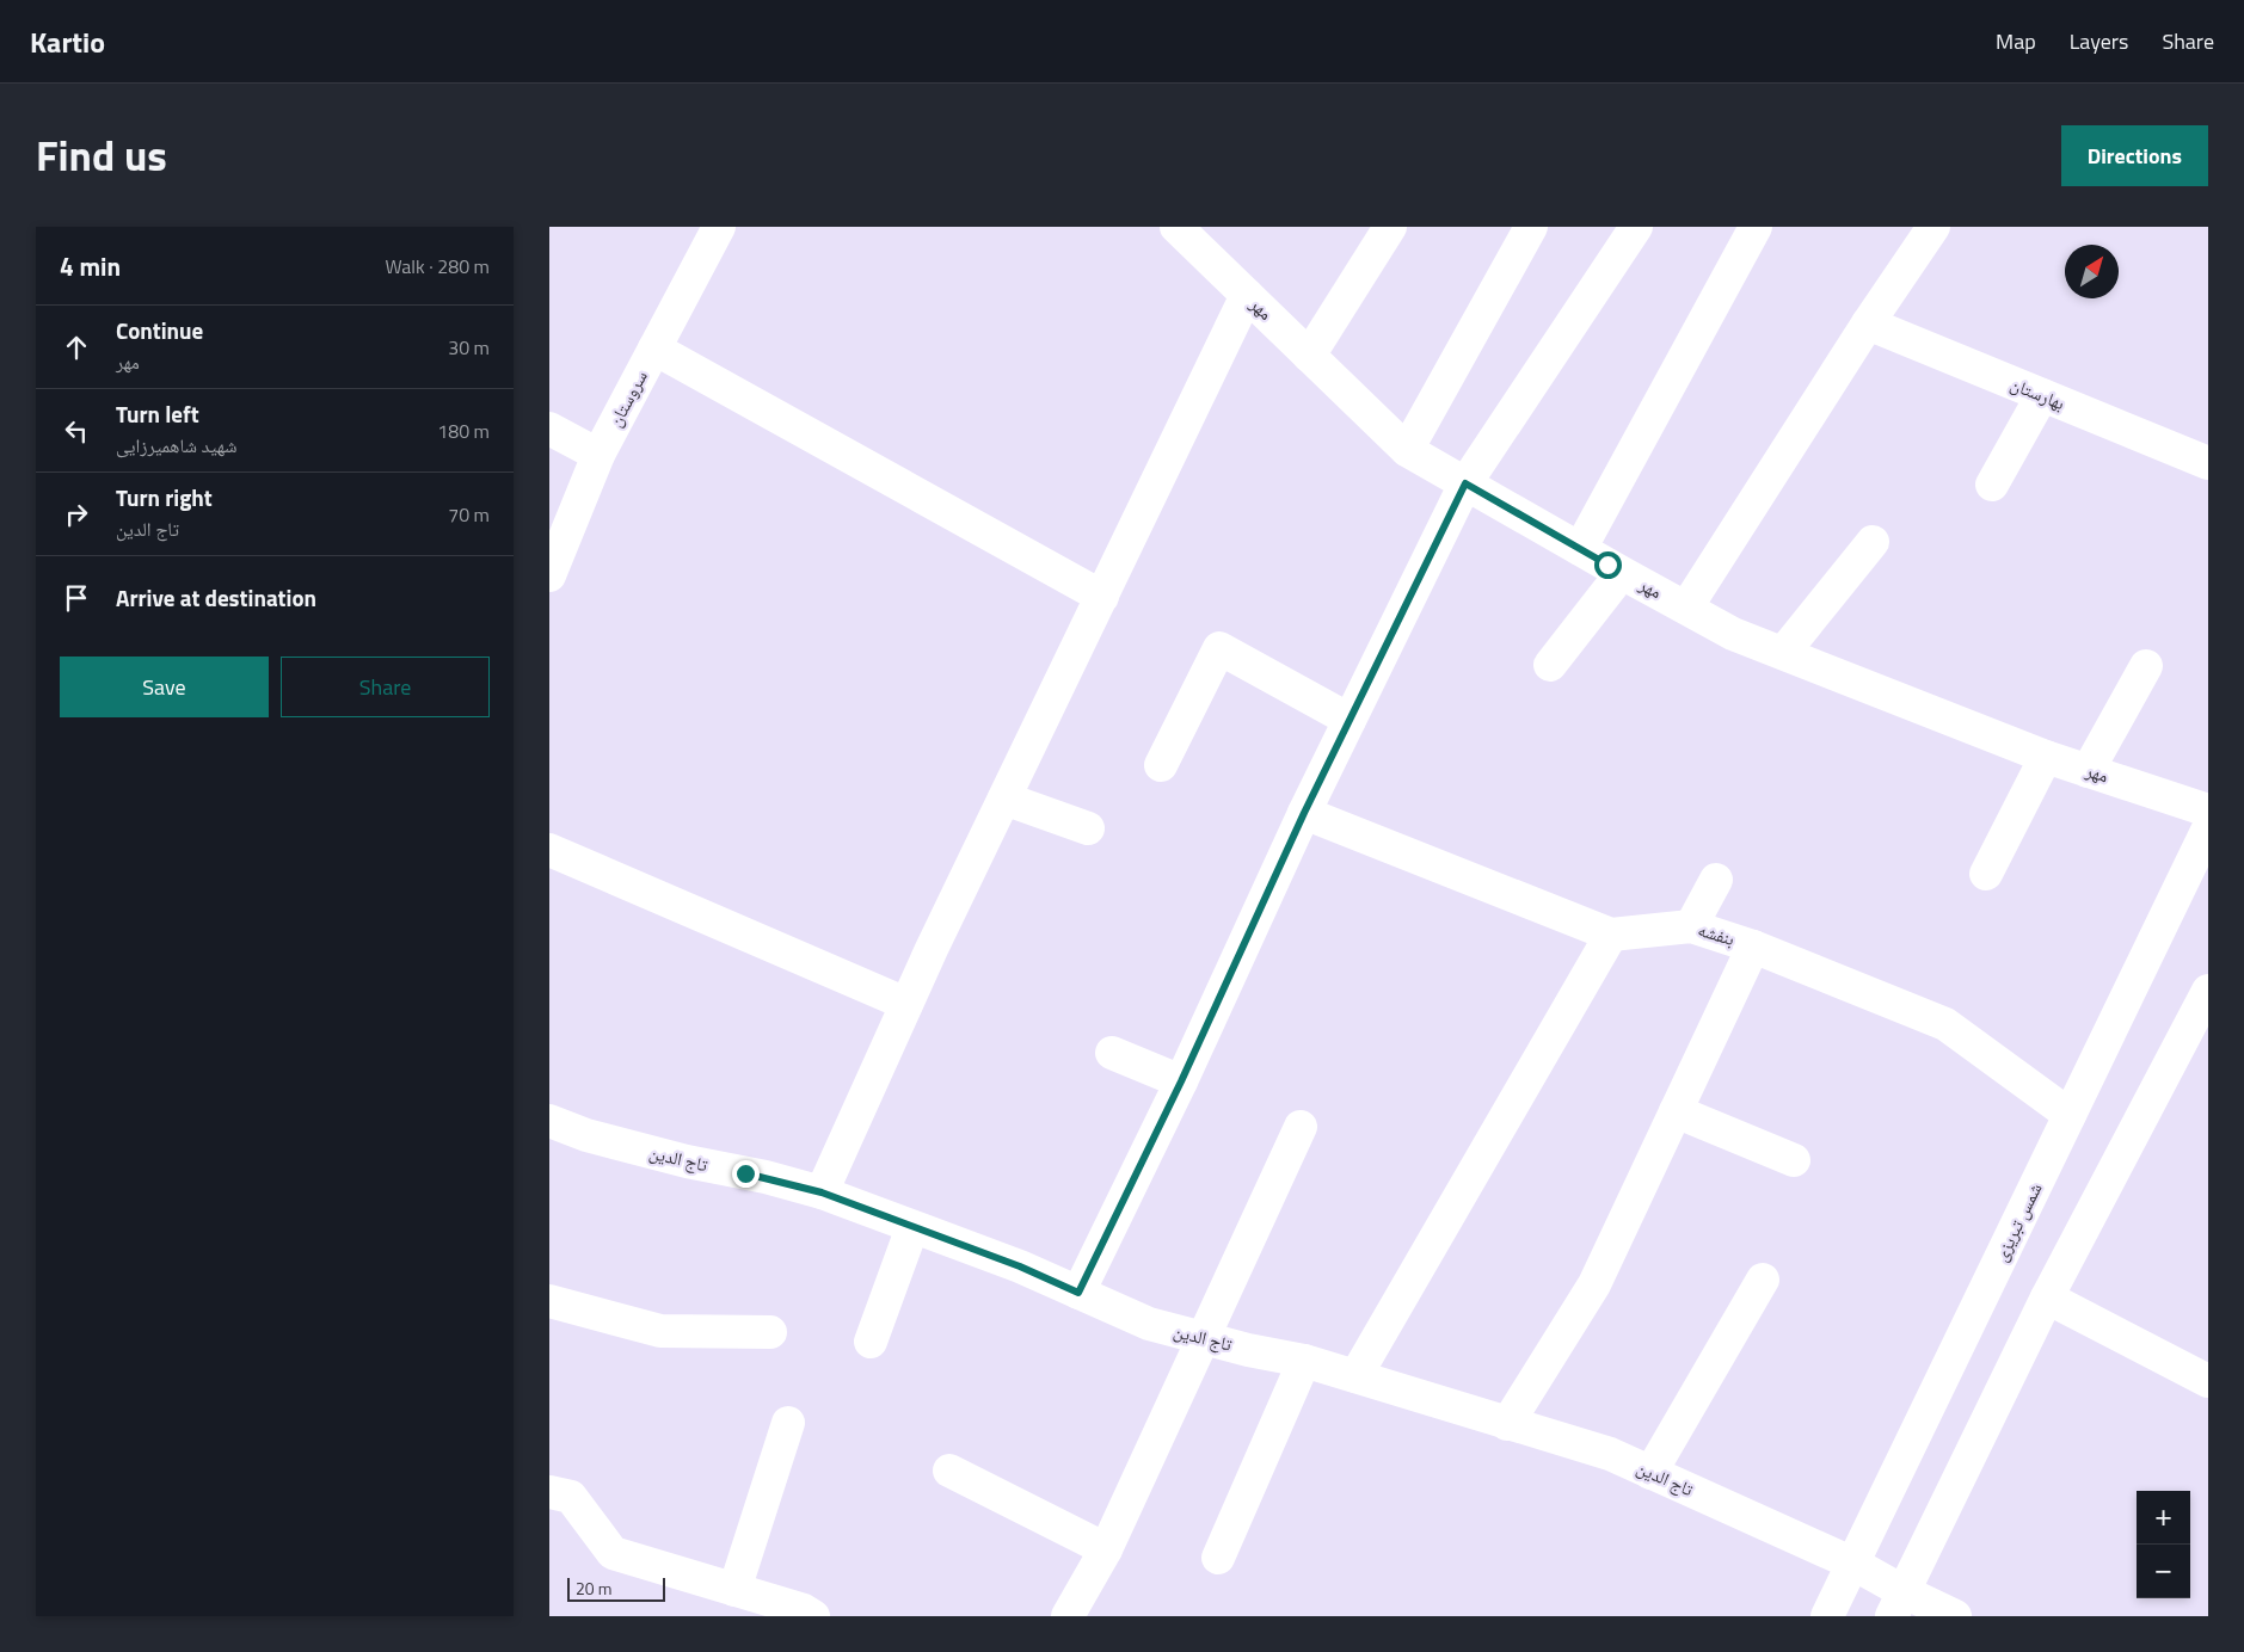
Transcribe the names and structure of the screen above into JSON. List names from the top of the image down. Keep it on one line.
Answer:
{"streets":{"street":["مهر","بهارستان","سروستان","بنفشه","تاج الدین","شمس تبریزی"]},"crossings":[["بنفشه","شمس تبریزی"],["تاج الدین","شمس تبریزی"]],"scale_bar":"20 m","north":"top right","page":{"header":"Kartio","nav":["Map","Layers","Share"],"title":"Find us","buttons":["Directions",["Save","Share"]],"heading":["4 min","Walk · 280 m"],"list":[["Continue","مهر","30 m"],["Turn left","شهید شاهمیرزایی","180 m"],["Turn right","تاج الدین","70 m"],"Arrive at destination"],"map_buttons":["+","−"],"scale":"20 m"}}
